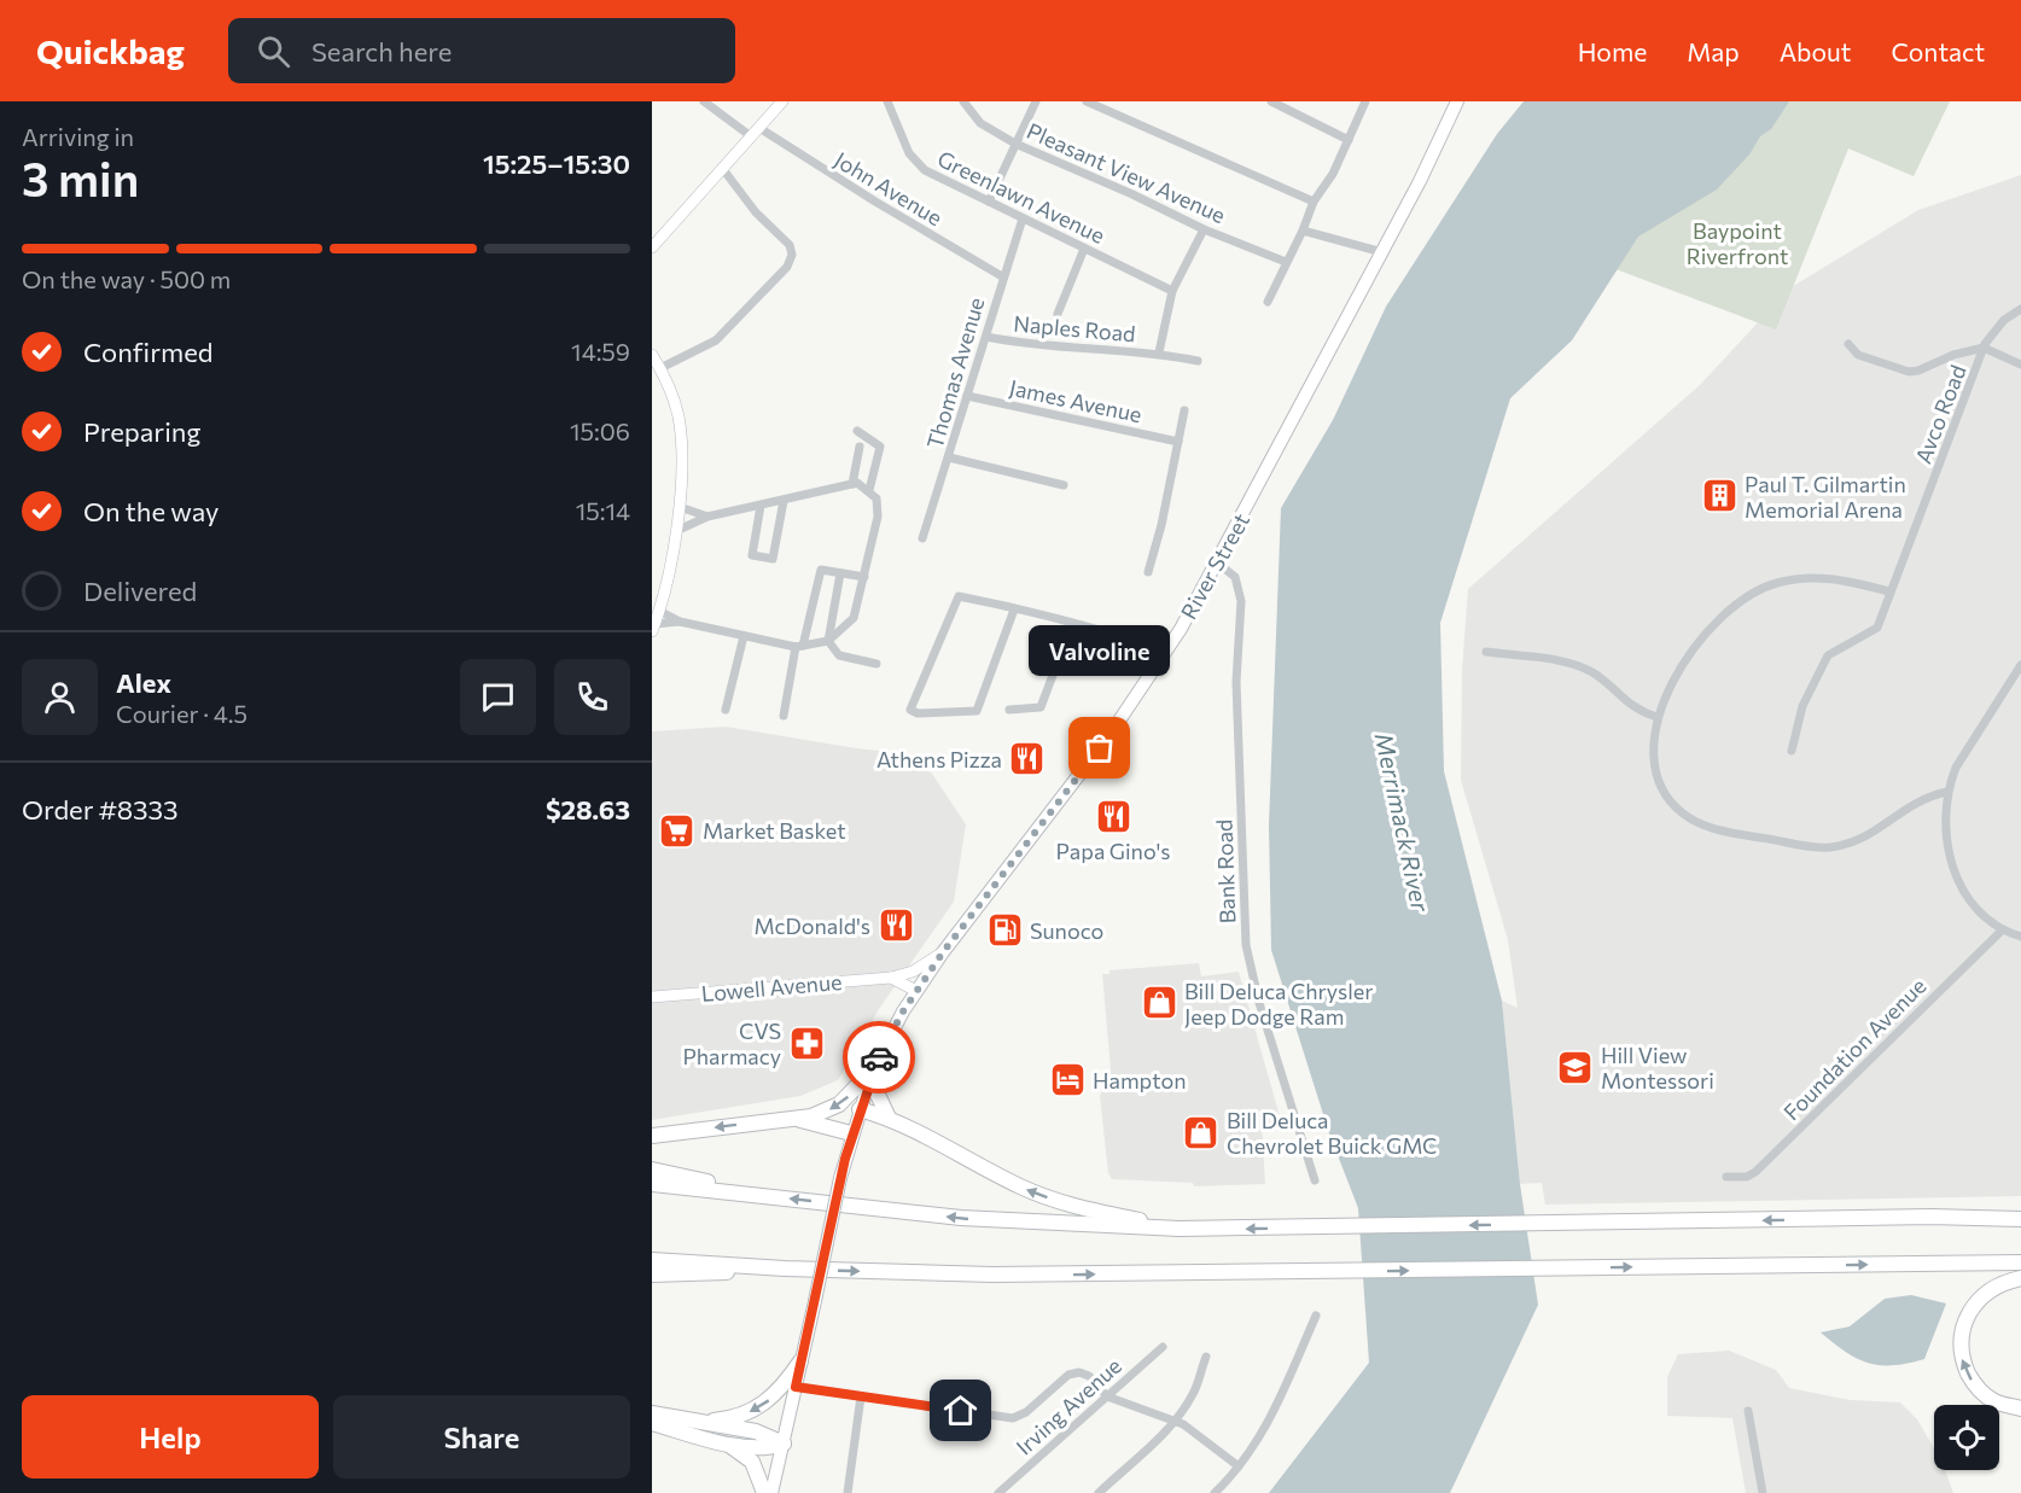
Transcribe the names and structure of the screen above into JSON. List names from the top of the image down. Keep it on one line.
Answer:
{"streets":{"main road":["River Street","Lowell Avenue"],"street":["Pleasant View Avenue","John Avenue","Greenlawn Avenue","Naples Road","Thomas Avenue","James Avenue","Avco Road","Bank Road","Foundation Avenue","Irving Avenue"]},"crossings":[["John Avenue","Thomas Avenue"],["Greenlawn Avenue","Thomas Avenue"],["Naples Road","Thomas Avenue"],["Thomas Avenue","James Avenue"],["River Street","Bank Road"],["River Street","Lowell Avenue"]],"water":["Merrimack River"],"parks":["Baypoint Riverfront"],"places":{"building":["Paul T. Gilmartin Memorial Arena"],"other":["Valvoline"],"restaurant":["Athens Pizza","Papa Gino's","McDonald's"],"supermarket":["Market Basket"],"fuel station":["Sunoco"],"shop":["Bill Deluca Chrysler Jeep Dodge Ram","Bill Deluca Chevrolet Buick GMC"],"pharmacy":["CVS Pharmacy"],"school or university":["Hill View Montessori"],"hotel":["Hampton"]},"page":{"header":"Quickbag","search":"Search here","nav":["Home","Map","About","Contact"],"heading":["3 min","Arriving in","15:25–15:30"],"panel":["Alex","Courier · 4.5","Order #8333","$28.63"],"bar":"On the way · 500 m","list":[["Confirmed","14:59"],["Preparing","15:06"],["On the way","15:14"],"Delivered"],"bubble":"Valvoline","buttons":["Help","Share"]}}
